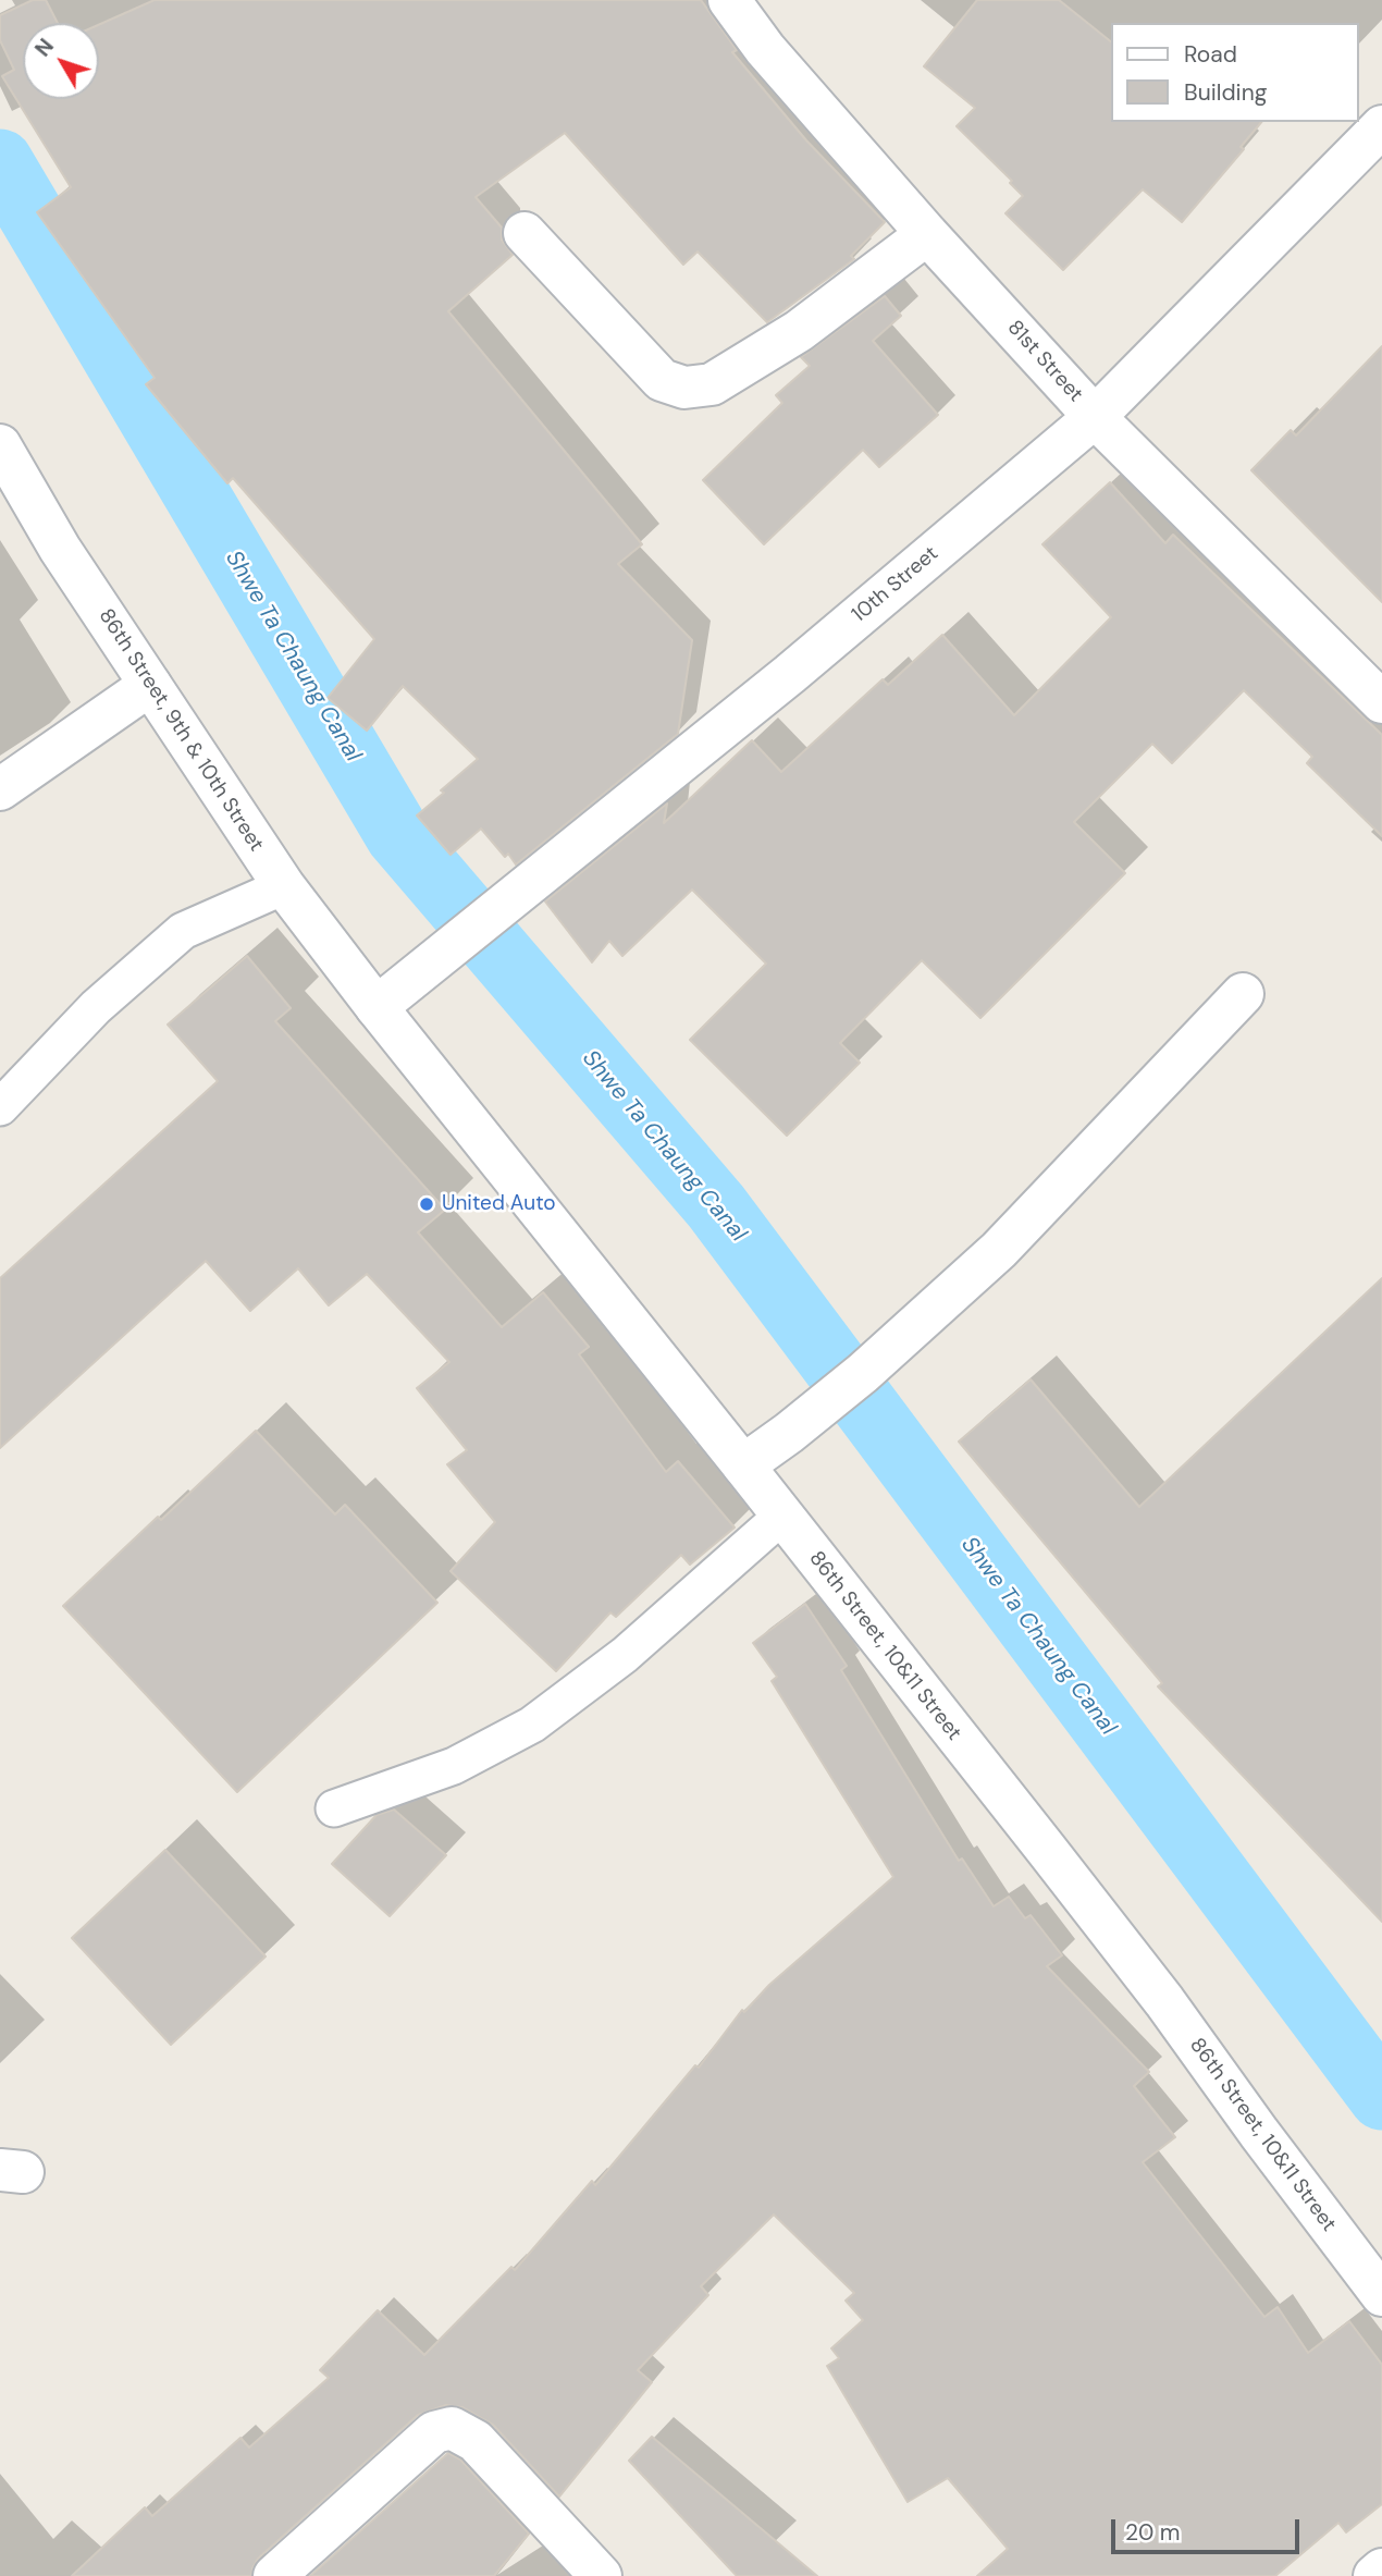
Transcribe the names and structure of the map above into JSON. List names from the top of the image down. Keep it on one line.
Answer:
{"streets":{"street":["81st Street","10th Street","86th Street, 9th & 10th Street","86th Street, 10&11 Street"]},"crossings":[["81st Street","10th Street"],["10th Street","86th Street, 9th & 10th Street"],["10th Street","86th Street, 10&11 Street"],["86th Street, 9th & 10th Street","86th Street, 10&11 Street"]],"water":["Shwe Ta Chaung Canal"],"places":["United Auto"],"legend":["Road","Building"],"scale_bar":"20 m","north":"top left"}
